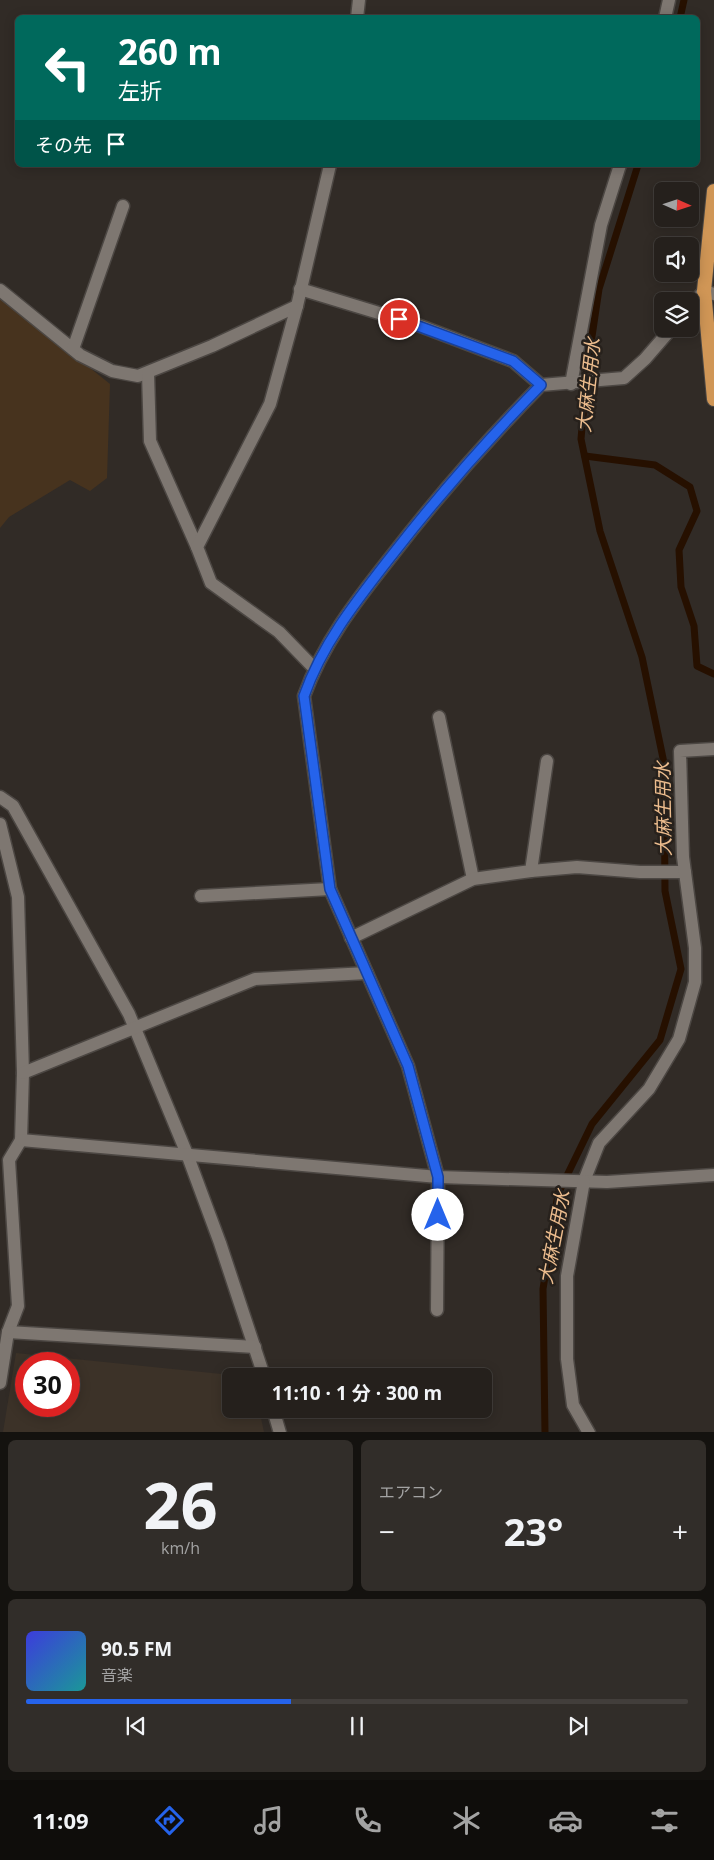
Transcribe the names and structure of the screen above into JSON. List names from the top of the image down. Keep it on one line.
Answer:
{"water":["大麻生用水"],"north":"right","page":{"turn":["260 m","左折"],"then":"その先","limit":"30","trip":"11:10 · 1 分 · 300 m","tile":[["26","km/h"],"エアコン"],"heat":["−","23°","+"],"song":["90.5 FM","音楽"],"tabs":"11:09"}}
